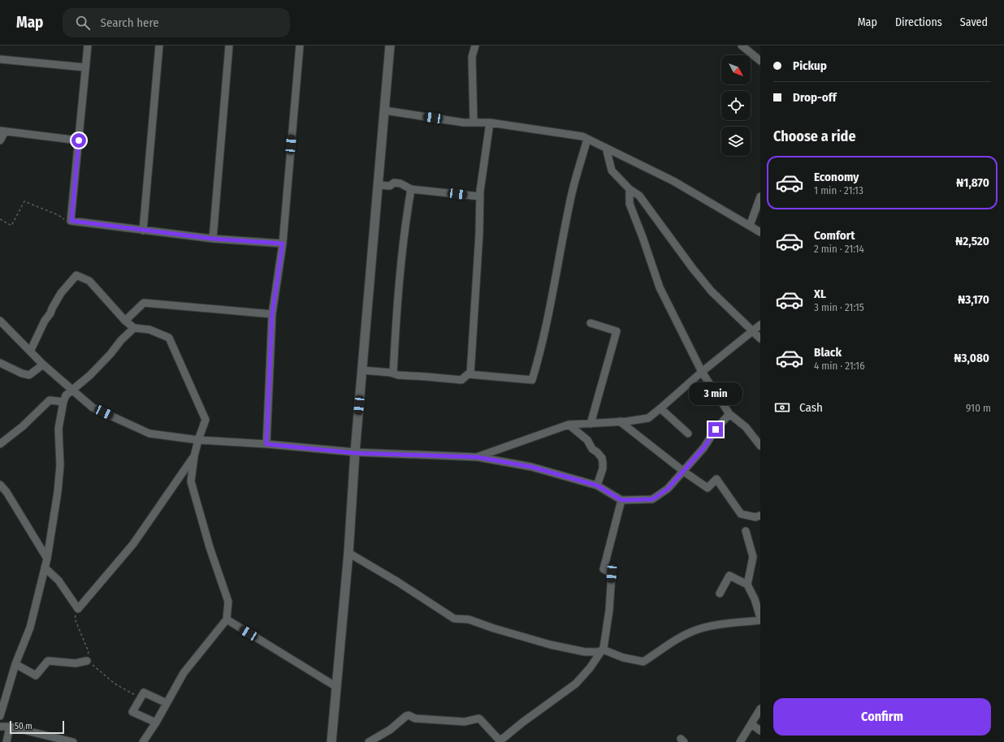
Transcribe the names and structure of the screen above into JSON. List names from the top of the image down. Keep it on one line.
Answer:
{"scale_bar":"50 m","north":"bottom right","page":{"header":"Map","search":"Search here","nav":["Map","Directions","Saved"],"banner":["Pickup","Drop-off"],"heading":"Choose a ride","list":[{"name":"Economy","note":"1 min · 21:13","value":"₦1,870"},{"name":"Comfort","note":"2 min · 21:14","value":"₦2,520"},{"name":"XL","note":"3 min · 21:15","value":"₦3,170"},{"name":"Black","note":"4 min · 21:16","value":"₦3,080"}],"bubble":"3 min","pay":["Cash","910 m"],"buttons":"Confirm","scale":"50 m"}}
